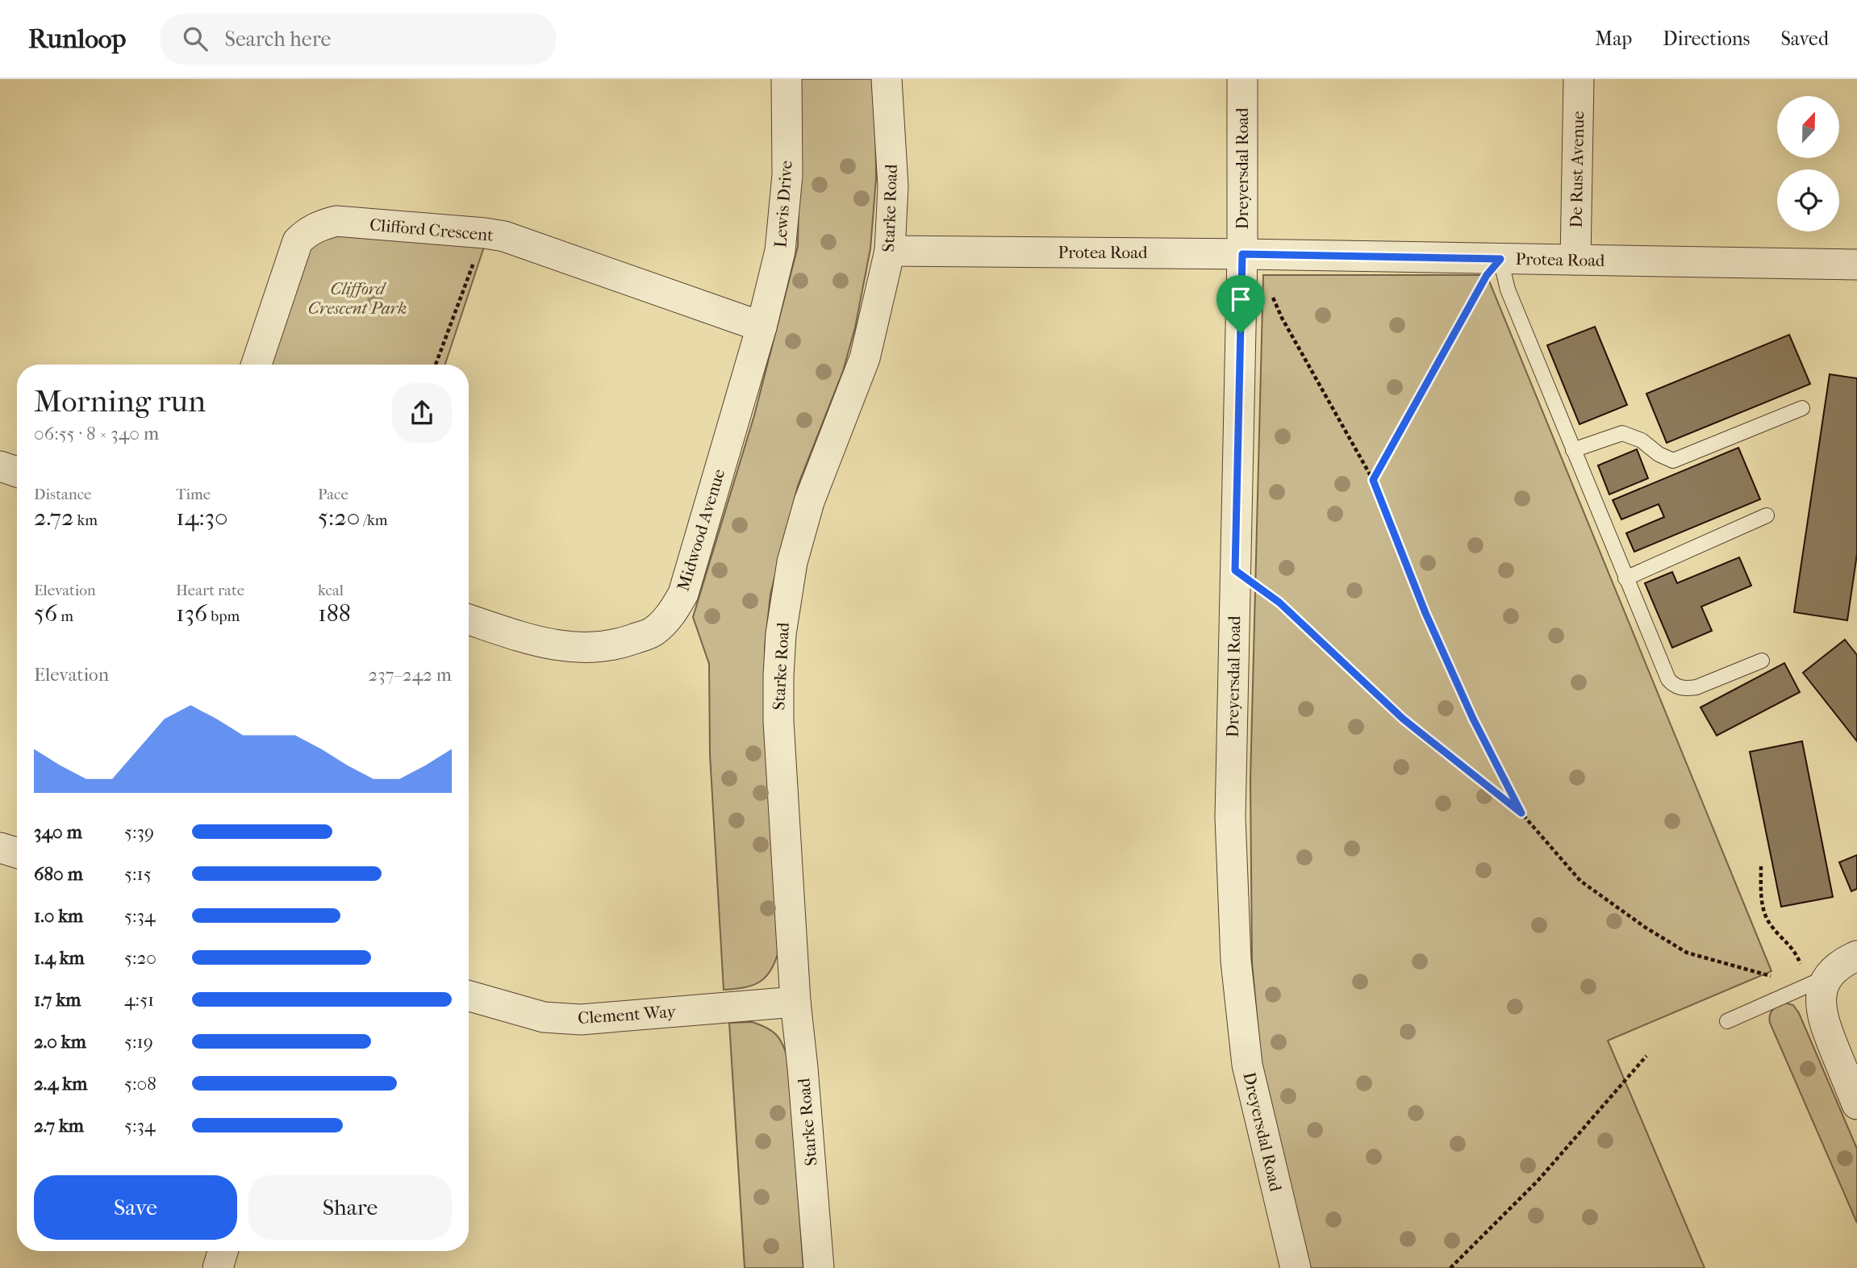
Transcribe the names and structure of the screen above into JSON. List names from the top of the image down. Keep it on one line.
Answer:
{"streets":{"street":["Dreyersdal Road","De Rust Avenue","Lewis Drive","Starke Road","Clifford Crescent","Protea Road","Midwood Avenue","Clement Way"]},"crossings":[["Dreyersdal Road","Protea Road"],["De Rust Avenue","Protea Road"],["Lewis Drive","Clifford Crescent"],["Lewis Drive","Midwood Avenue"],["Starke Road","Protea Road"],["Starke Road","Clement Way"],["Clifford Crescent","Midwood Avenue"]],"parks":["Clifford Crescent Park"],"north":"top","page":{"header":"Runloop","search":"Search here","nav":["Map","Directions","Saved"],"heading":["Morning run","06:55 · 8 × 340 m"],"stats":[["Distance","2.72 km"],["Time","14:30"],["Pace","5:20 /km"],["Elevation","56 m"],["Heart rate","136 bpm"],["kcal","188"]],"chart":["Elevation","237–242 m"],"list":[{"name":"340 m","note":"5:39"},{"name":"680 m","note":"5:15"},{"name":"1.0 km","note":"5:34"},{"name":"1.4 km","note":"5:20"},{"name":"1.7 km","note":"4:51"},{"name":"2.0 km","note":"5:19"},{"name":"2.4 km","note":"5:08"},{"name":"2.7 km","note":"5:34"}],"buttons":["Save","Share"]}}
